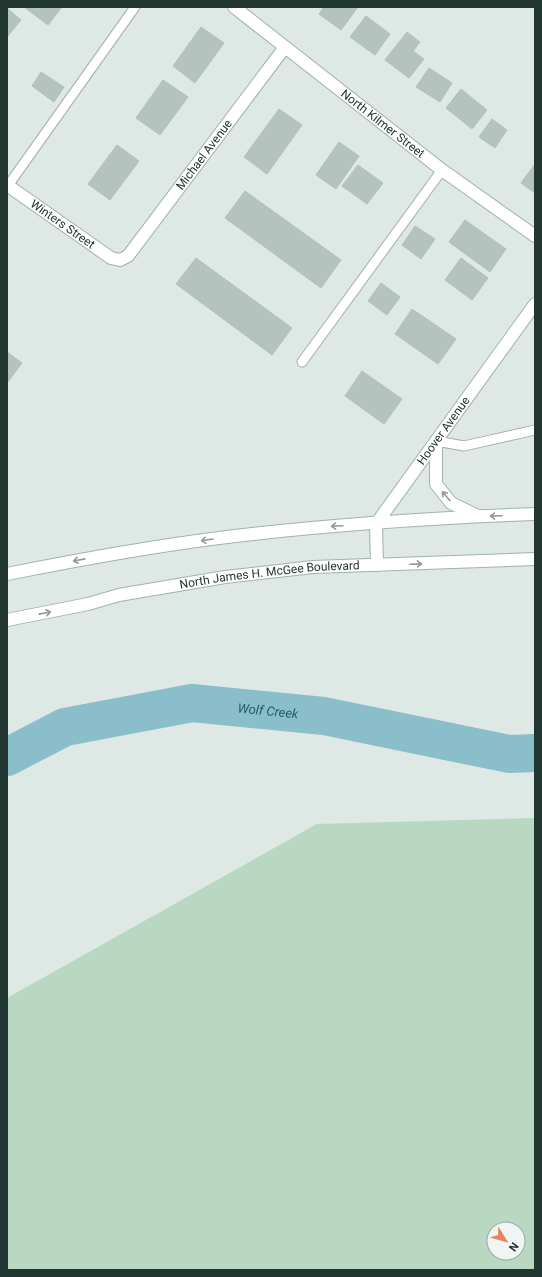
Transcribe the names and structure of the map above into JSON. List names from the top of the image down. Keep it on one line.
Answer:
{"streets":{"main road":["North Kilmer Street","Michael Avenue","Winters Street","Hoover Avenue","North James H. McGee Boulevard"]},"crossings":[["North Kilmer Street","Michael Avenue"],["Michael Avenue","Winters Street"]],"water":["Wolf Creek"],"north":"bottom right"}
